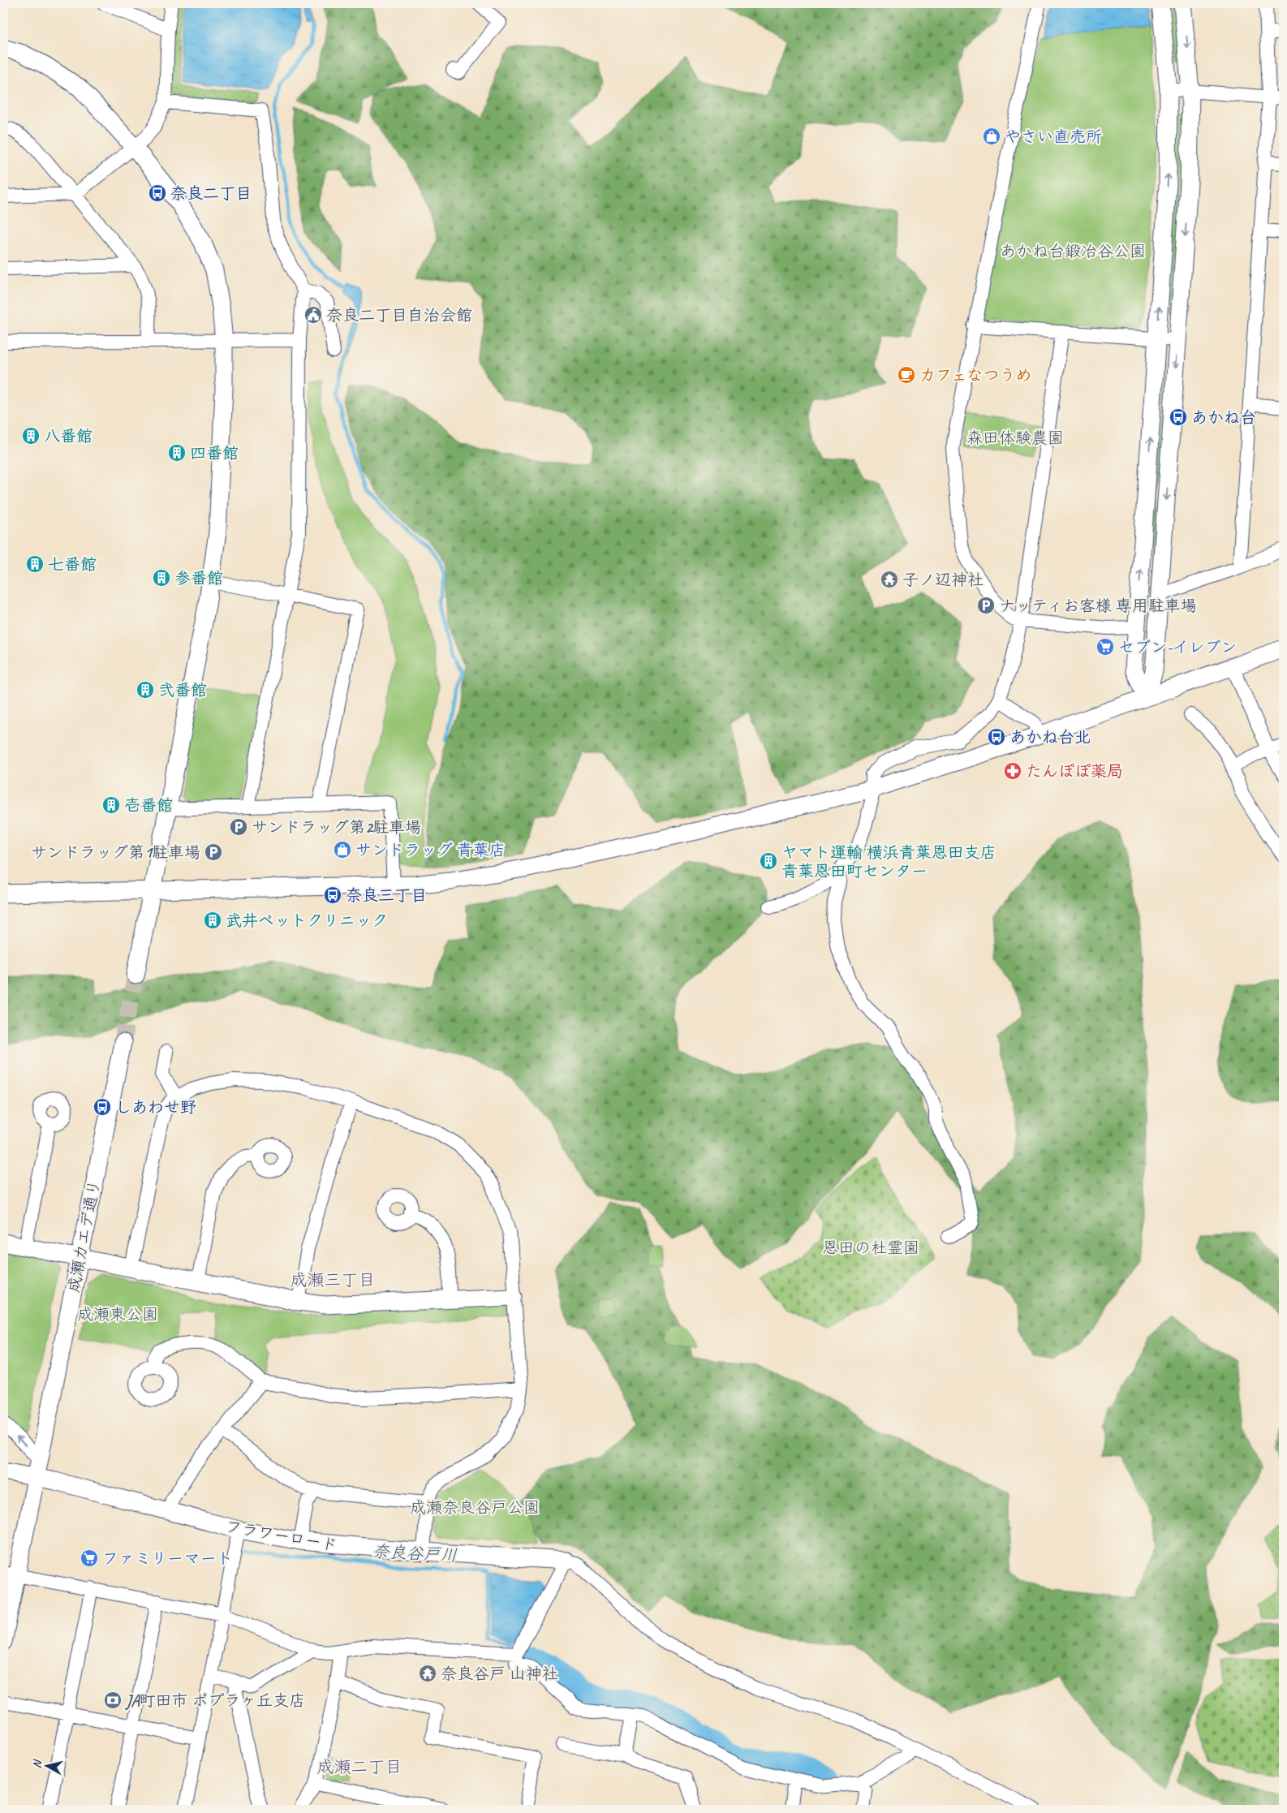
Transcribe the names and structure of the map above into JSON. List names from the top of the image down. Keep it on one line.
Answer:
{"streets":{"street":["成瀬カエデ通り","フラワーロード"]},"crossings":[["成瀬カエデ通り","フラワーロード"]],"districts":["成瀬三丁目","成瀬二丁目"],"water":["奈良谷戸川"],"parks":["あかね台鍛冶谷公園","森田体験農園","恩田の杜霊園","成瀬東公園","成瀬奈良谷戸公園"],"places":{"shop":["やさい直売所","サンドラッグ 青葉店"],"bus stop":["奈良二丁目","あかね台","あかね台北","奈良三丁目","しあわせ野"],"public building":["奈良二丁目自治会館"],"cafe":["カフェなつうめ"],"building":["八番館","四番館","七番館","参番館","弐番館","壱番館","ヤマト運輸 横浜青葉恩田支店 青葉恩田町センター","武井ペットクリニック"],"temple":["子ノ辺神社","奈良谷戸 山神社"],"parking":["ナッティお客様 専用駐車場","サンドラッグ第2駐車場","サンドラッグ第1駐車場"],"supermarket":["セブン-イレブン","ファミリーマート"],"pharmacy":["たんぽぽ薬局"],"bank":["JA町田市 ポプラヶ丘支店"]},"north":"left"}
